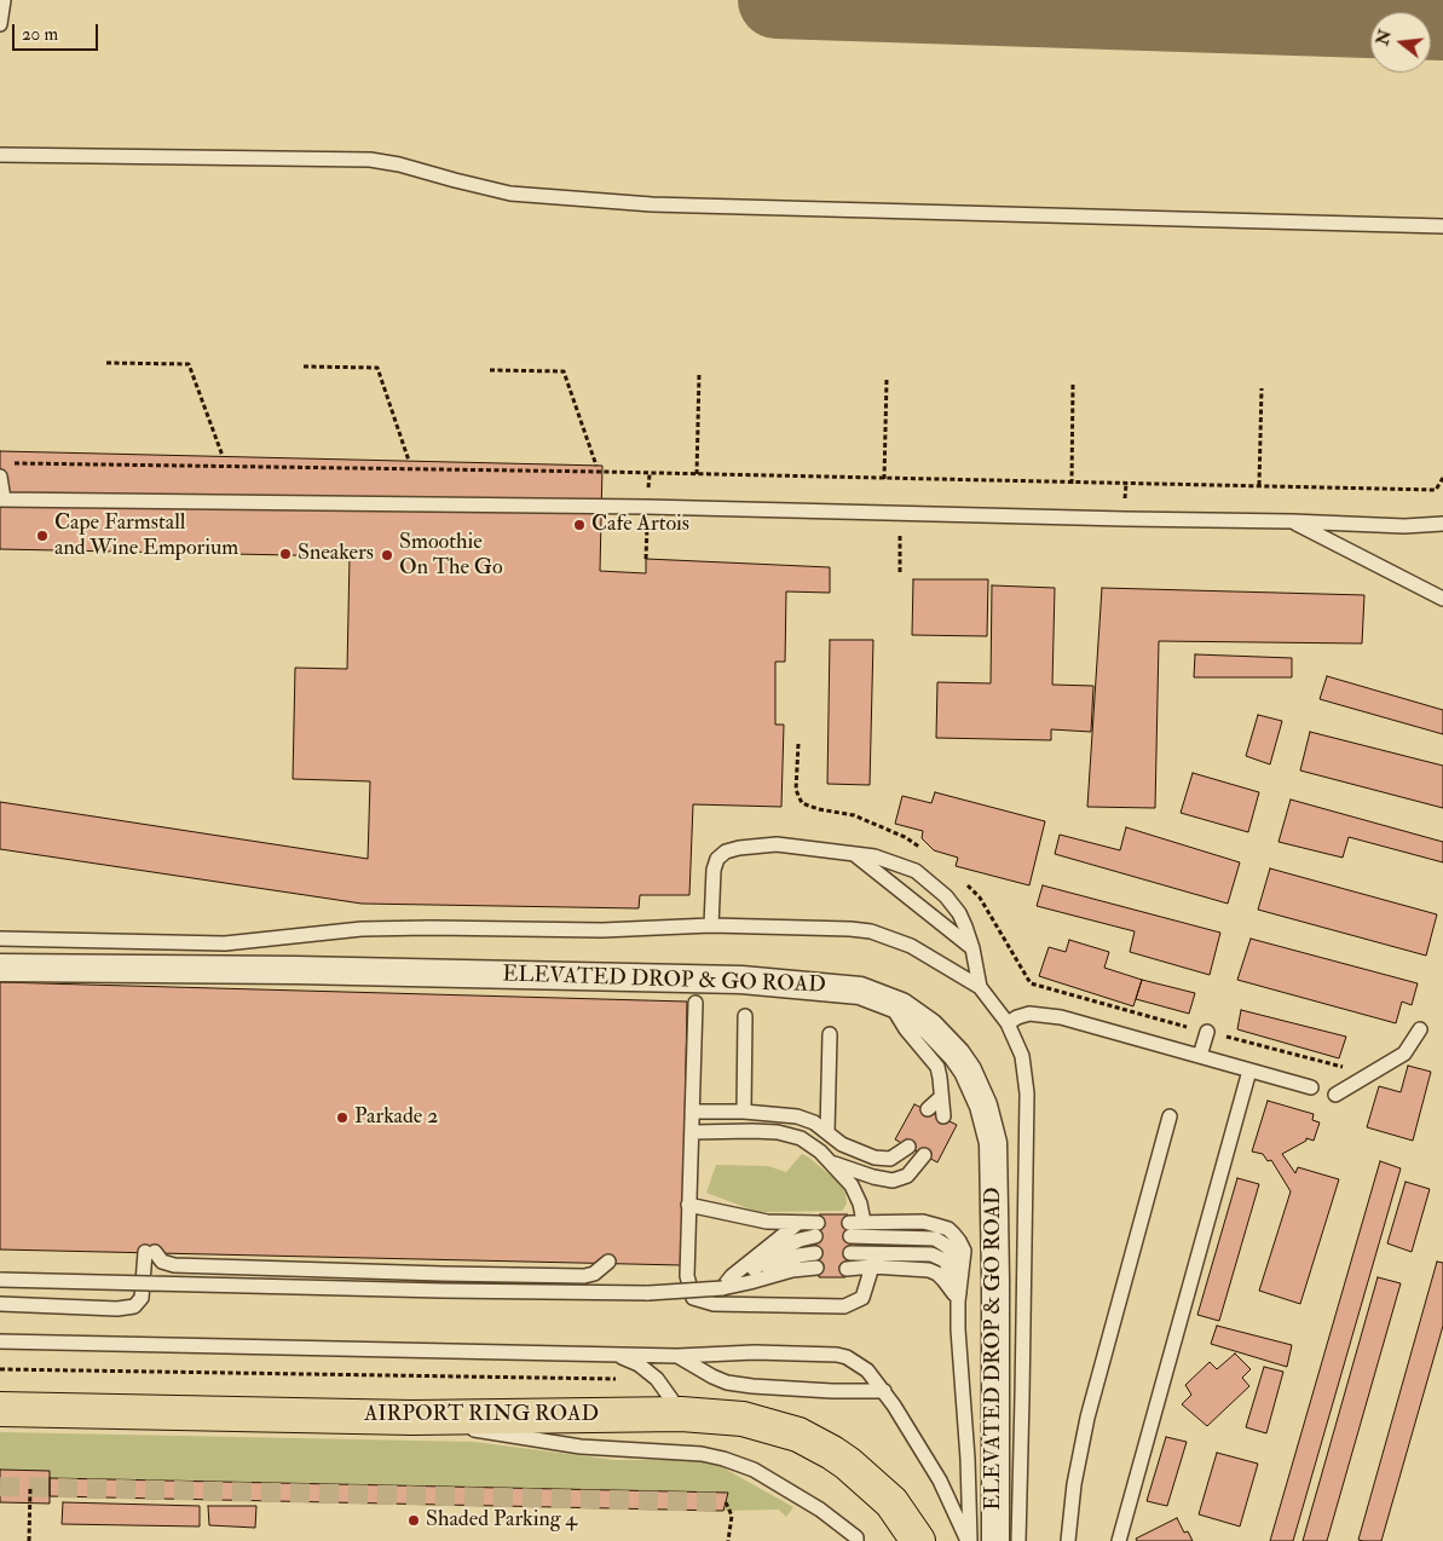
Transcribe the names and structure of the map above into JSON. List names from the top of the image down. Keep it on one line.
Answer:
{"streets":{"main road":["AIRPORT RING ROAD"],"street":["ELEVATED DROP & GO ROAD"]},"places":["Cafe Artois","Cape Farmstall and Wine Emporium","Sneakers","Smoothie On The Go","Parkade 2","Shaded Parking 4"],"scale_bar":"20 m","north":"left"}
